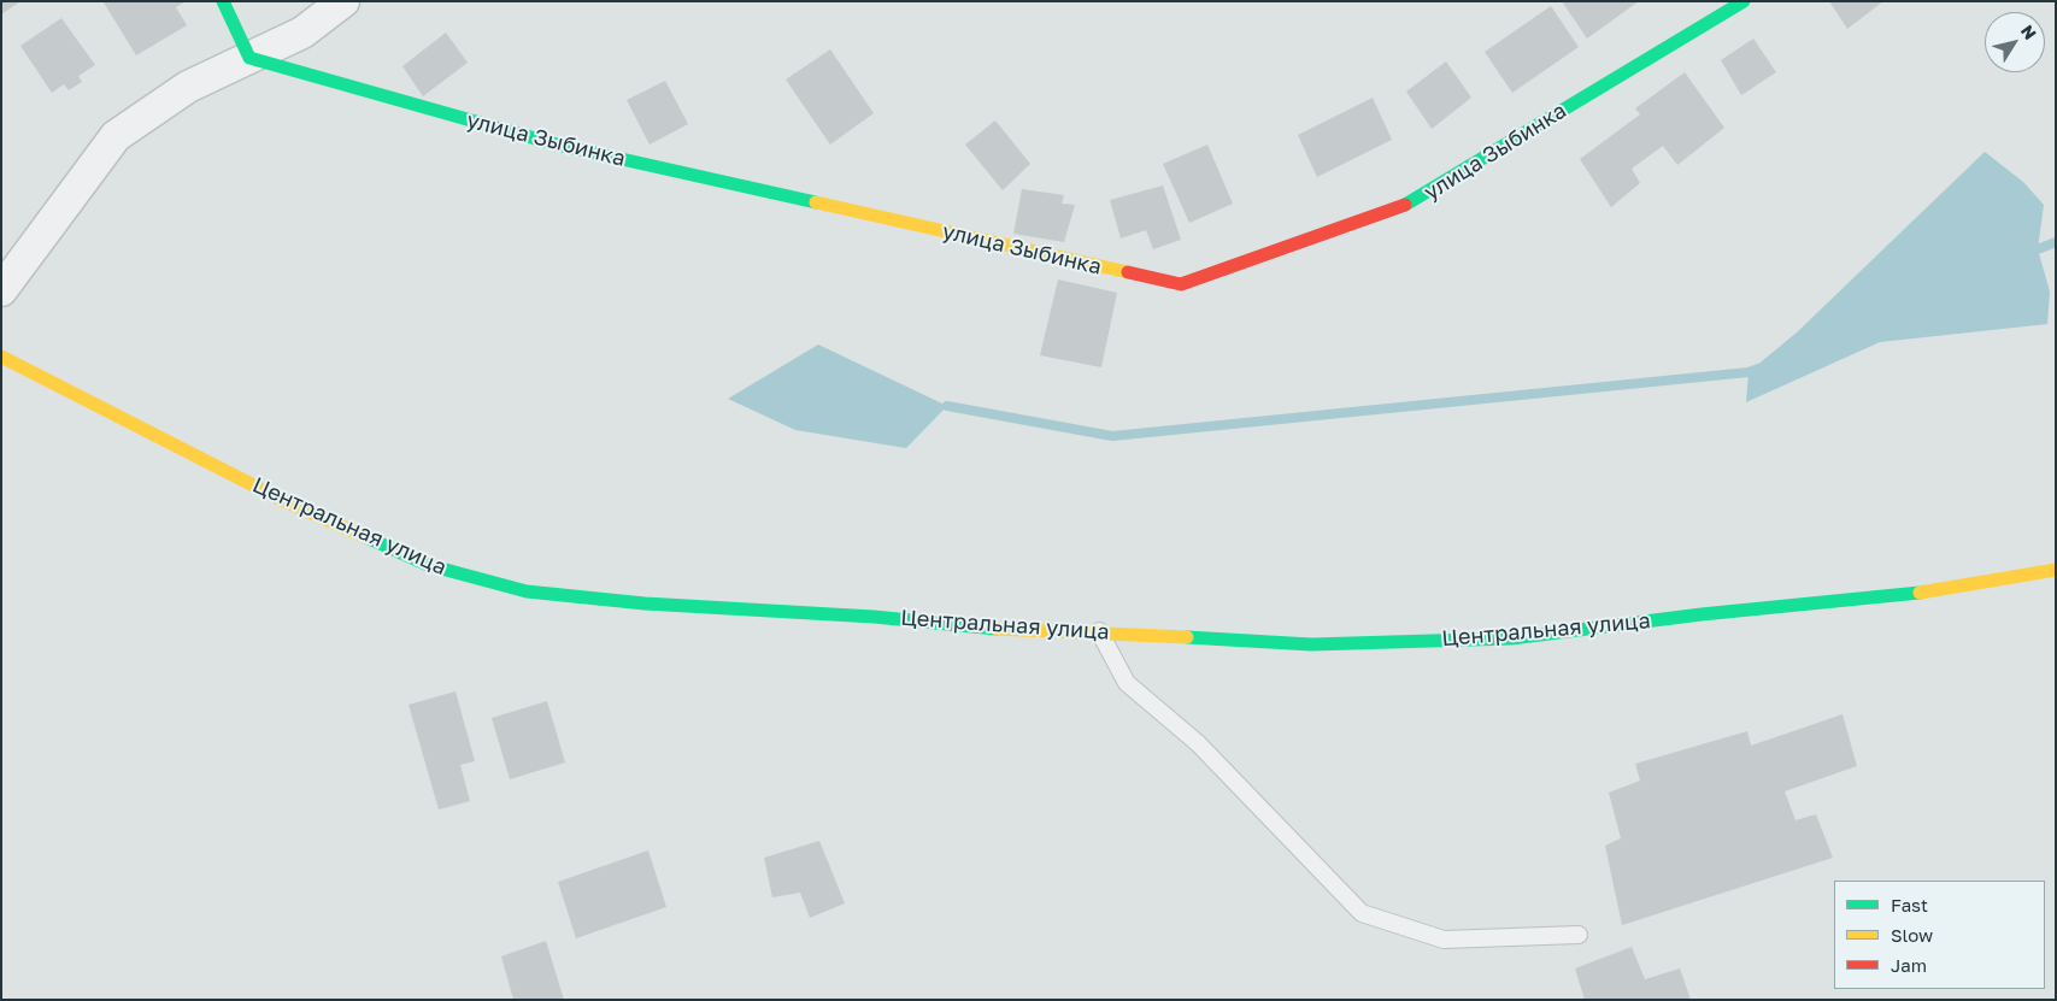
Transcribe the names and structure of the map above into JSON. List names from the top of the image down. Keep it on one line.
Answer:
{"streets":{"street":["улица Зыбинка","Центральная улица"]},"legend":["Fast","Slow","Jam"],"north":"top right"}
